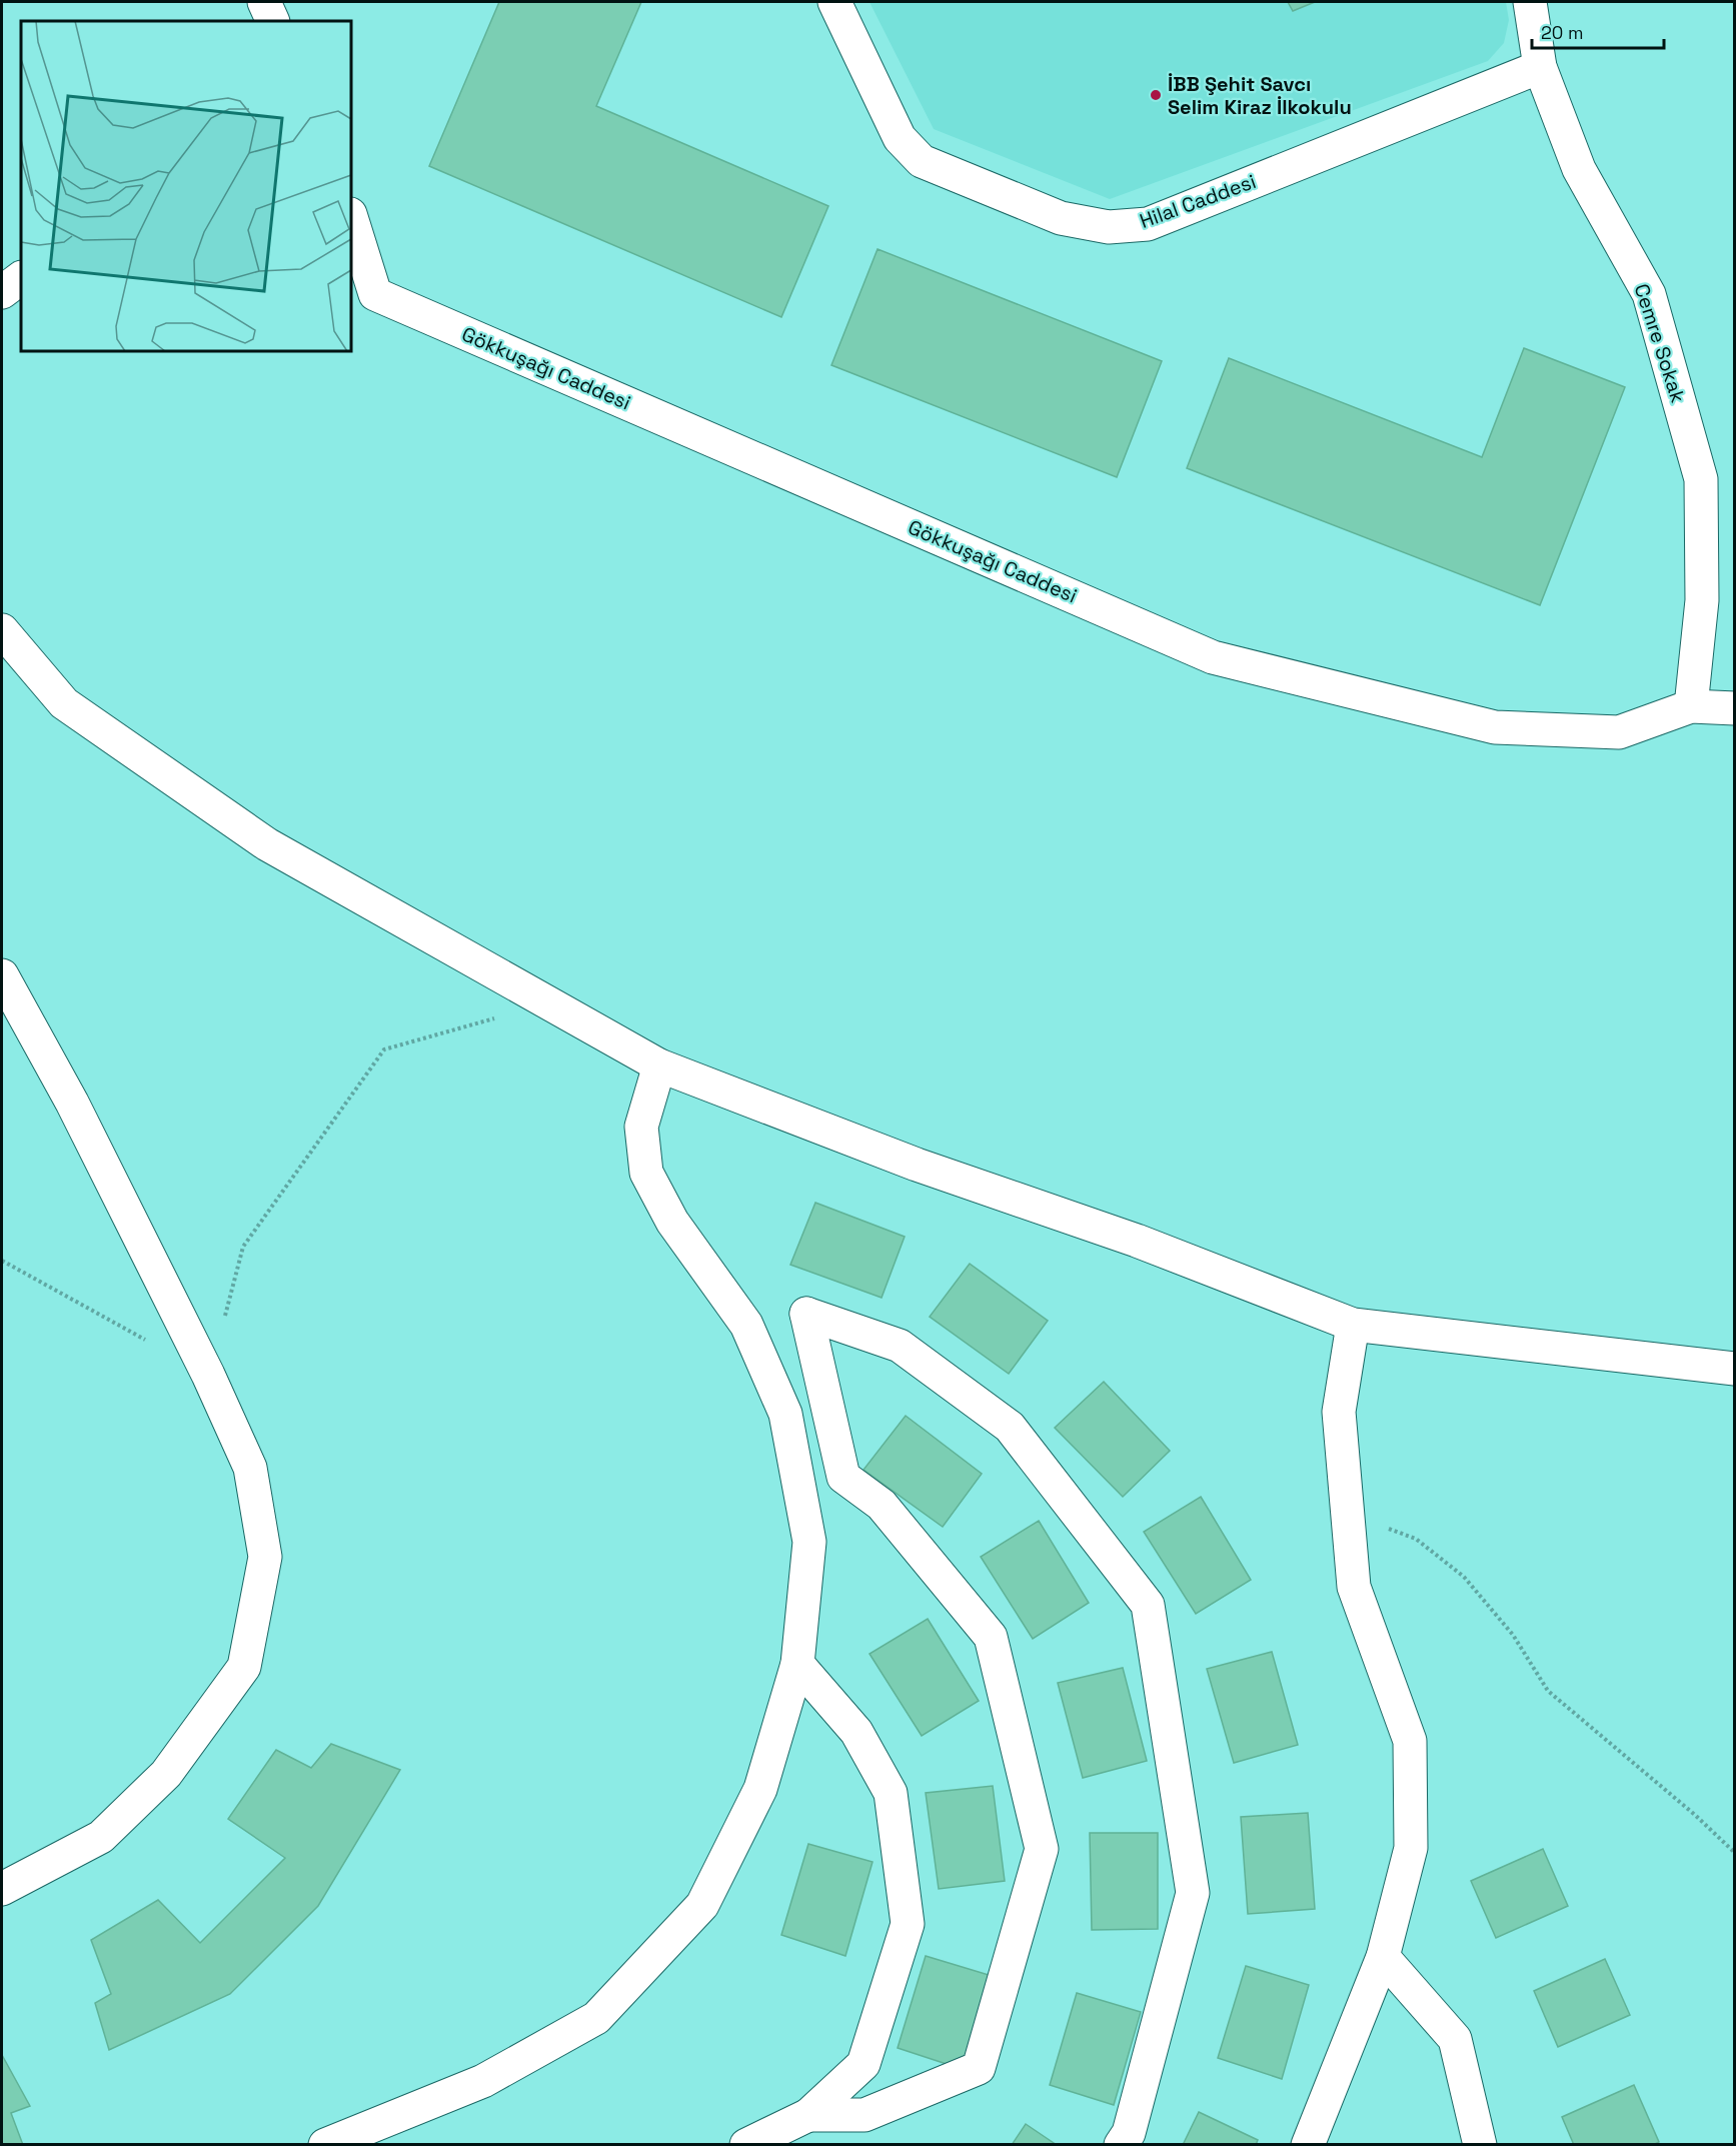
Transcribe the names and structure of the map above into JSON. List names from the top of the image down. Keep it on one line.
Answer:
{"streets":{"street":["Hilal Caddesi","Cemre Sokak","Gökkuşağı Caddesi"]},"crossings":[["Hilal Caddesi","Cemre Sokak"],["Cemre Sokak","Gökkuşağı Caddesi"]],"places":["İBB Şehit Savcı Selim Kiraz İlkokulu"],"scale_bar":"20 m"}
